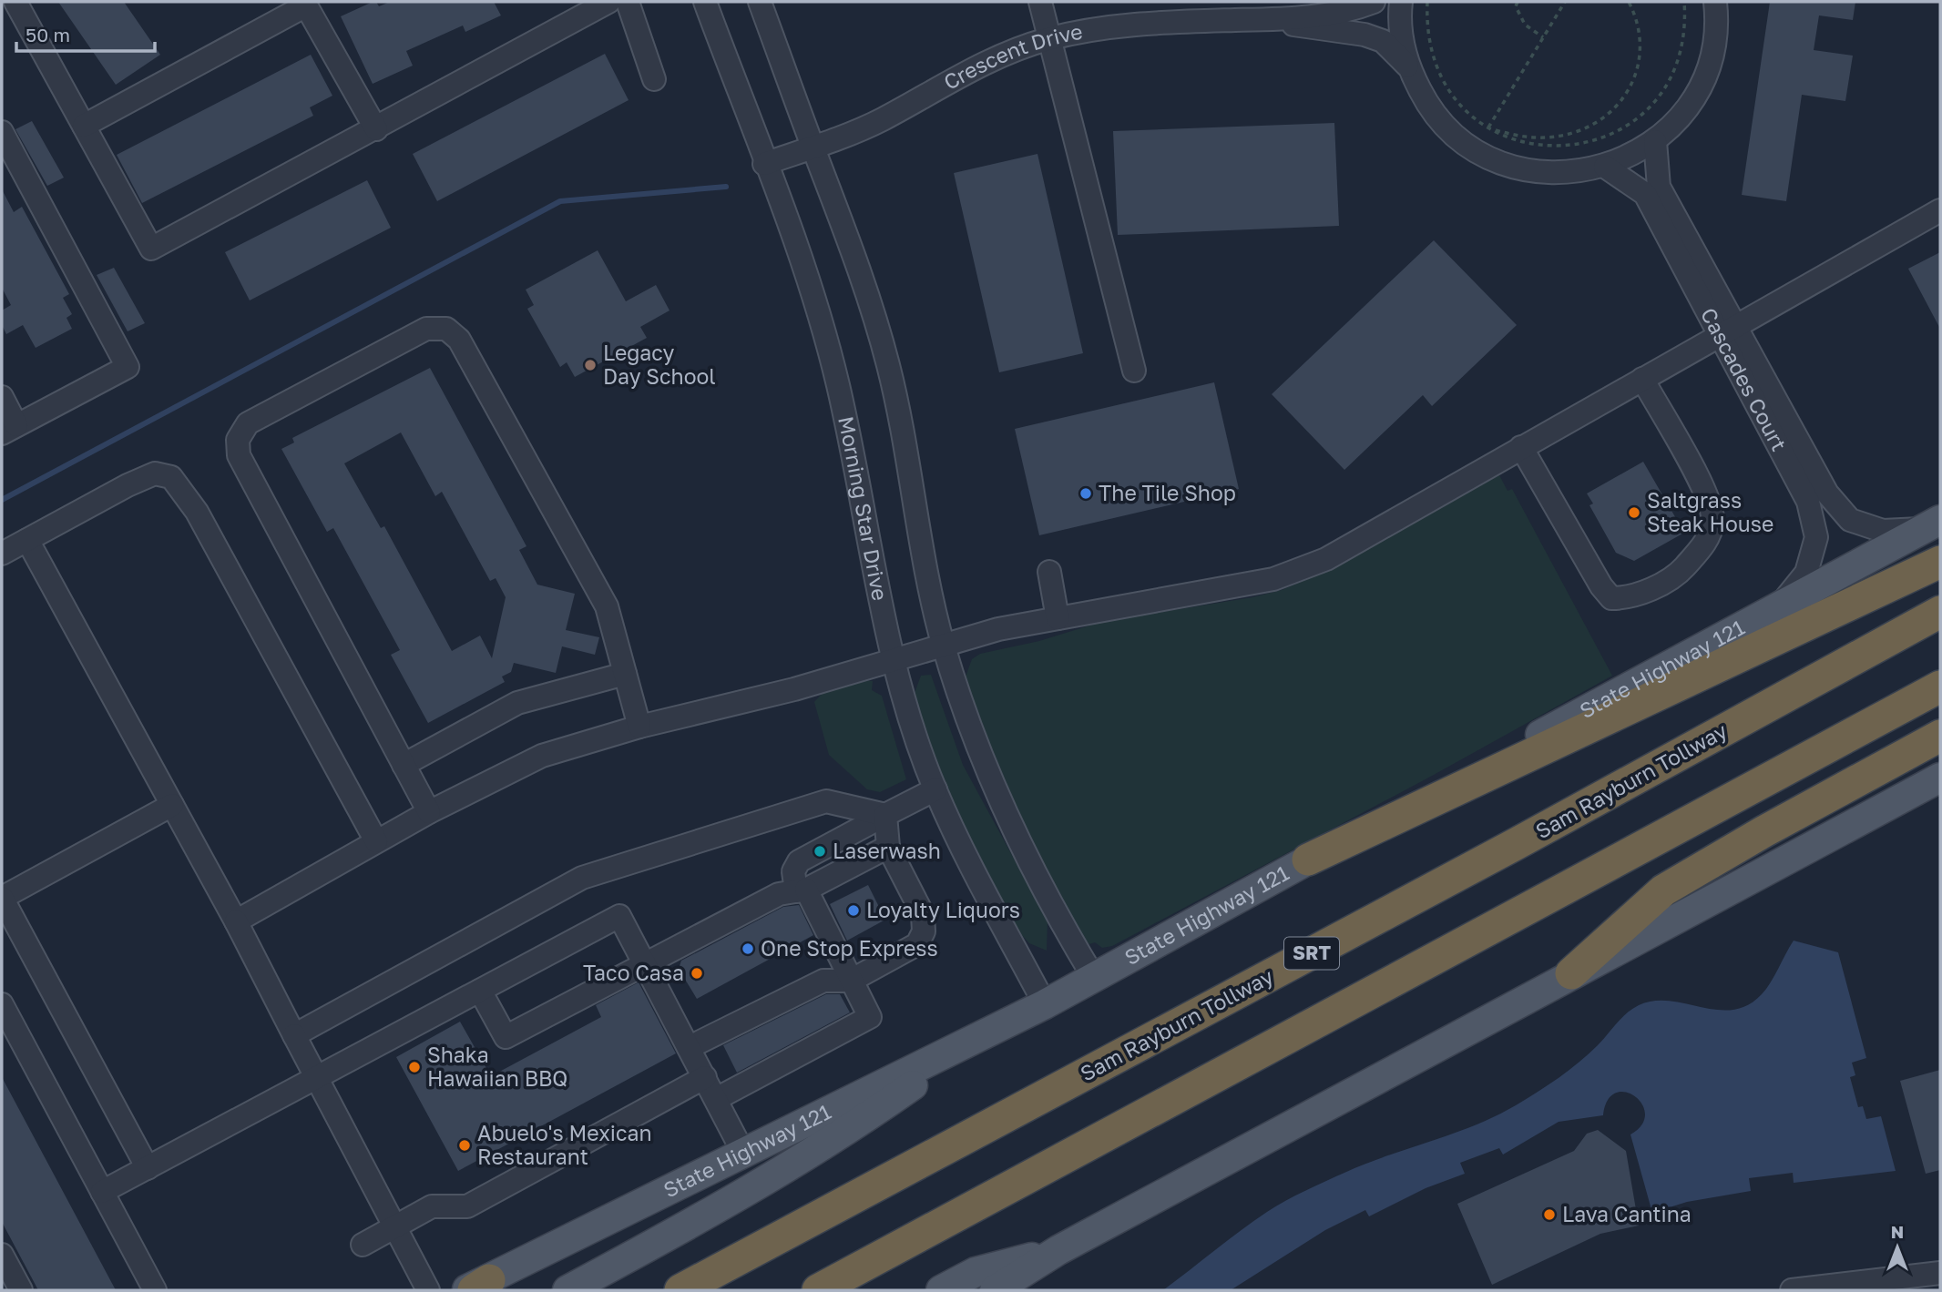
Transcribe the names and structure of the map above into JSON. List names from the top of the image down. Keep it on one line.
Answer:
{"streets":{"highway":["Sam Rayburn Tollway","SRT"],"main road":["State Highway 121"],"street":["Crescent Drive","Cascades Court","Morning Star Drive"]},"crossings":[["Crescent Drive","Morning Star Drive"],["Cascades Court","State Highway 121"],["Morning Star Drive","State Highway 121"]],"places":["Legacy Day School","The Tile Shop","Saltgrass Steak House","Laserwash","Loyalty Liquors","One Stop Express","Taco Casa","Shaka Hawaiian BBQ","Abuelo's Mexican Restaurant","Lava Cantina"],"scale_bar":"50 m","north":"top"}
